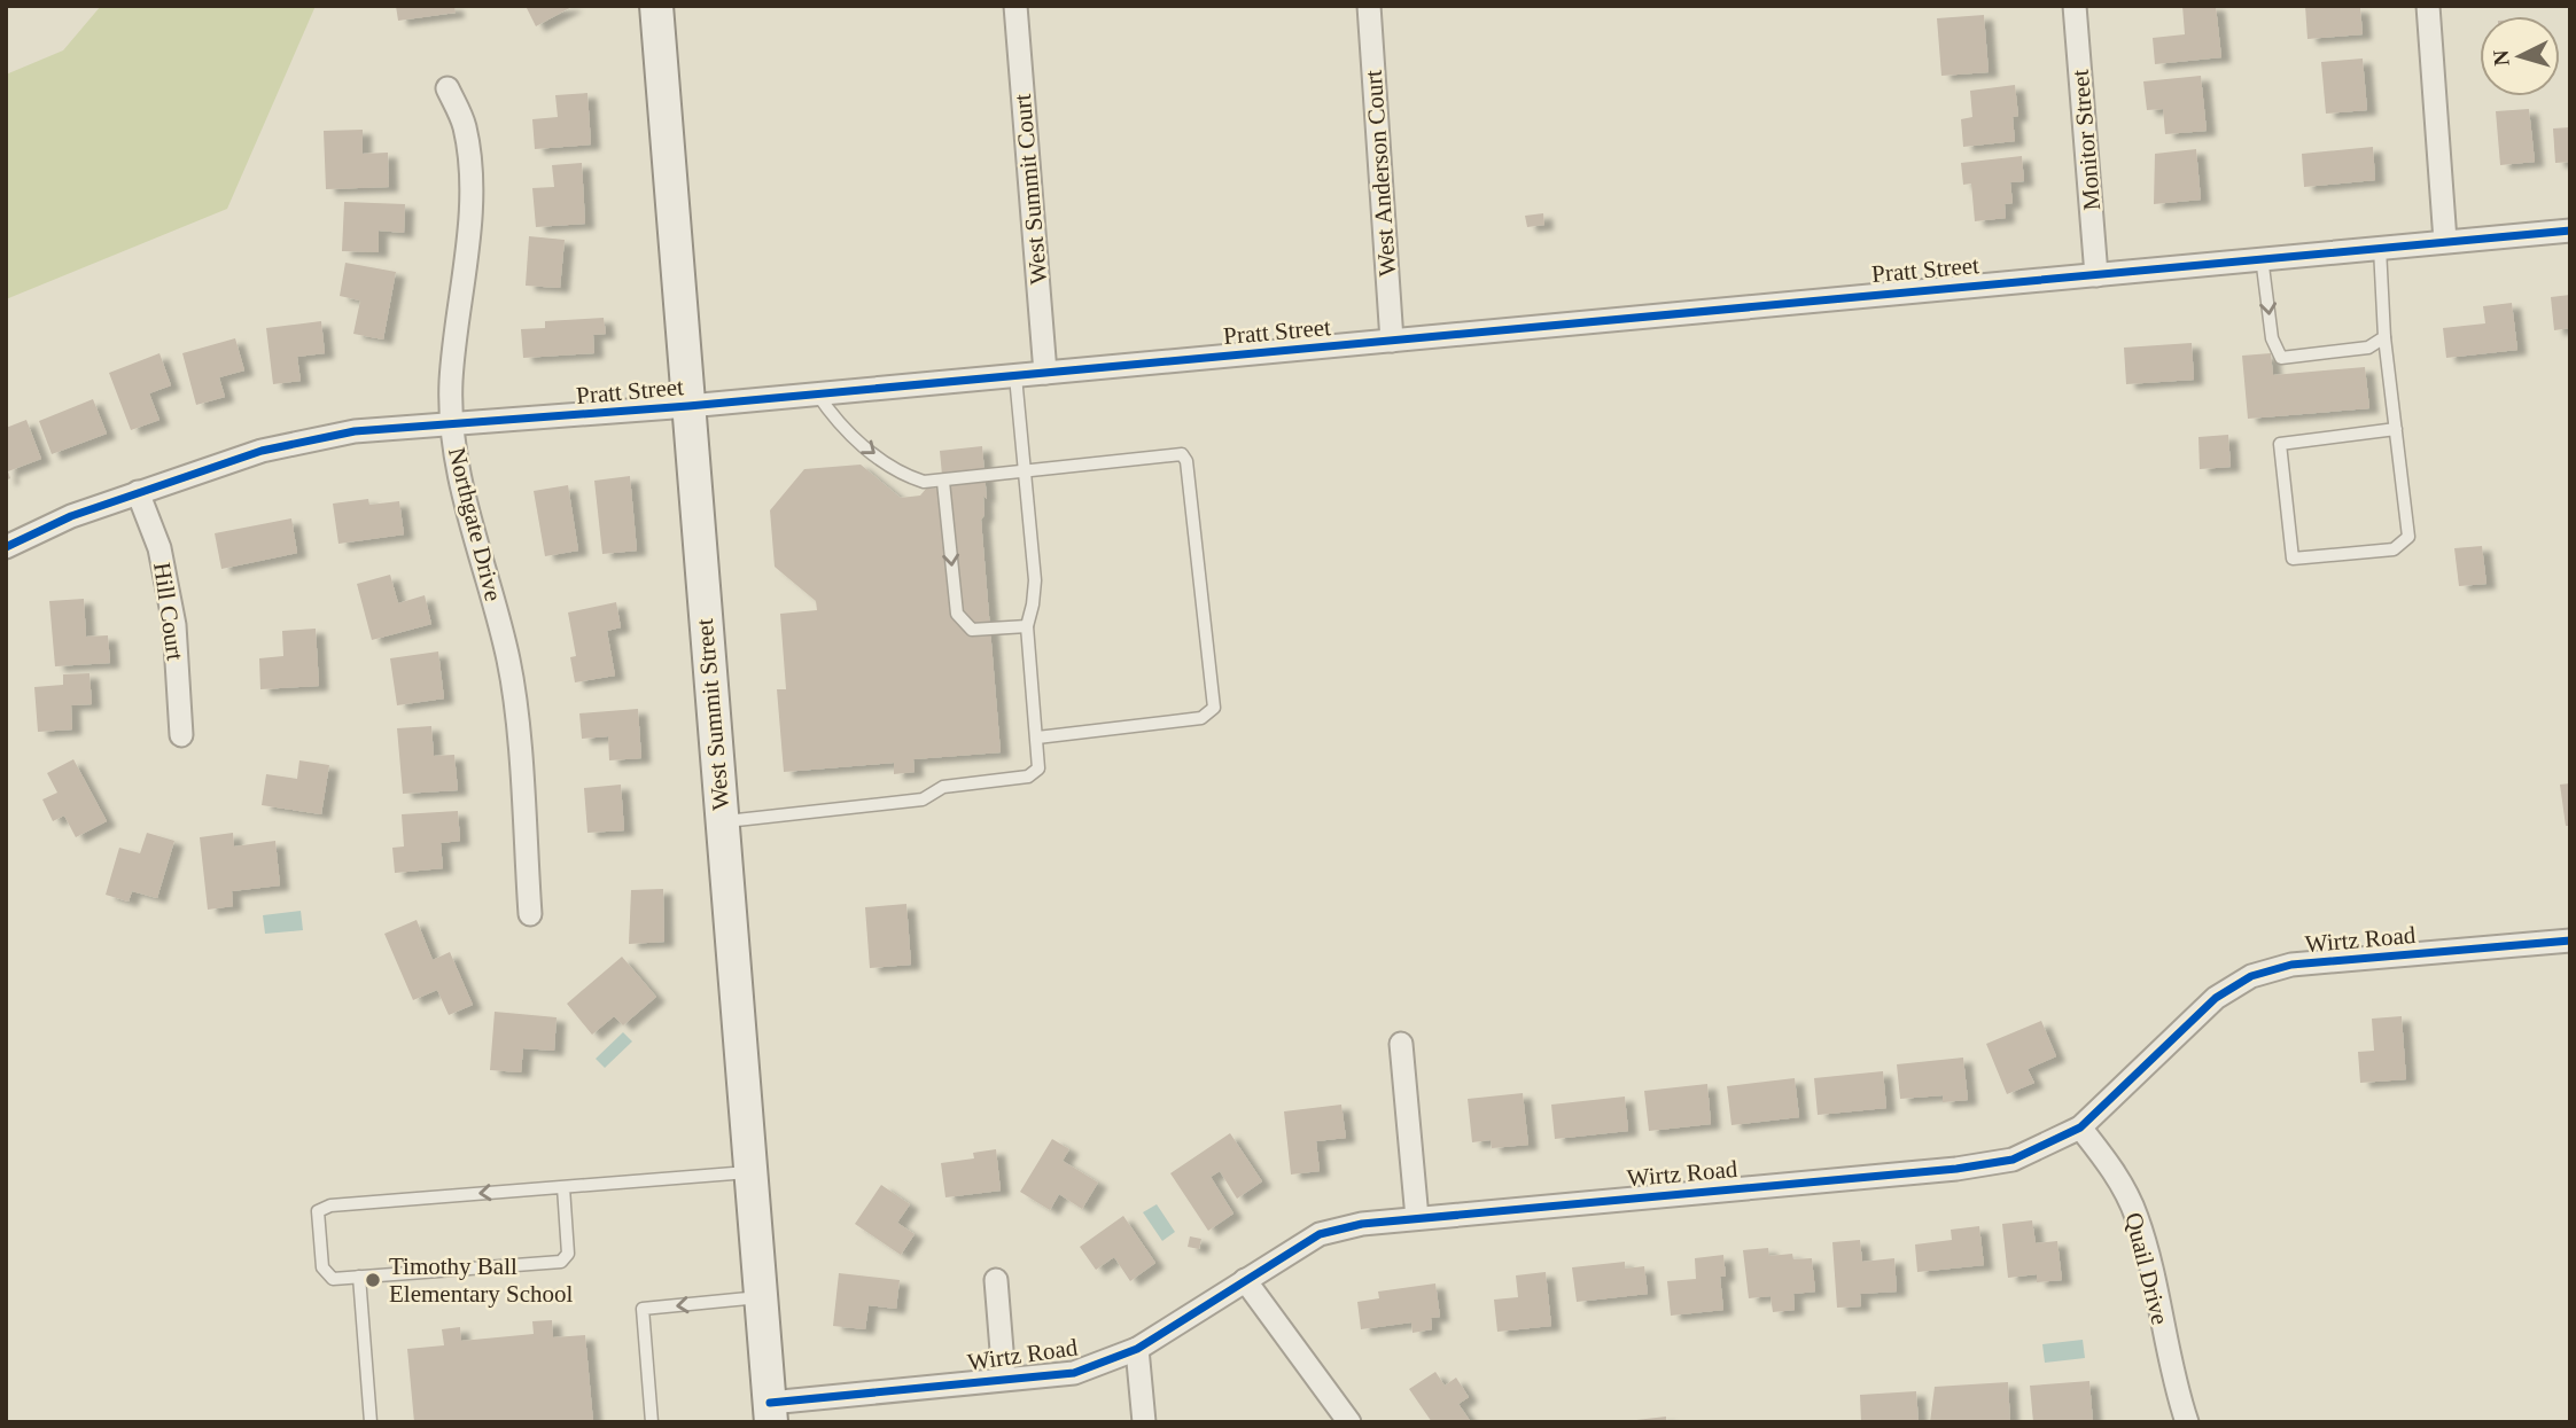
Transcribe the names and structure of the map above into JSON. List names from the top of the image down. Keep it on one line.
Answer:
{"streets":{"street":["Monitor Street","West Anderson Court","West Summit Court","Pratt Street","Northgate Drive","Hill Court","West Summit Street","Wirtz Road","Quail Drive"]},"crossings":[["Monitor Street","Pratt Street"],["West Anderson Court","Pratt Street"],["West Summit Court","Pratt Street"],["Pratt Street","Northgate Drive"],["Pratt Street","Hill Court"],["Pratt Street","West Summit Street"],["West Summit Street","Wirtz Road"],["Wirtz Road","Quail Drive"]],"places":["Timothy Ball Elementary School"],"north":"left"}
